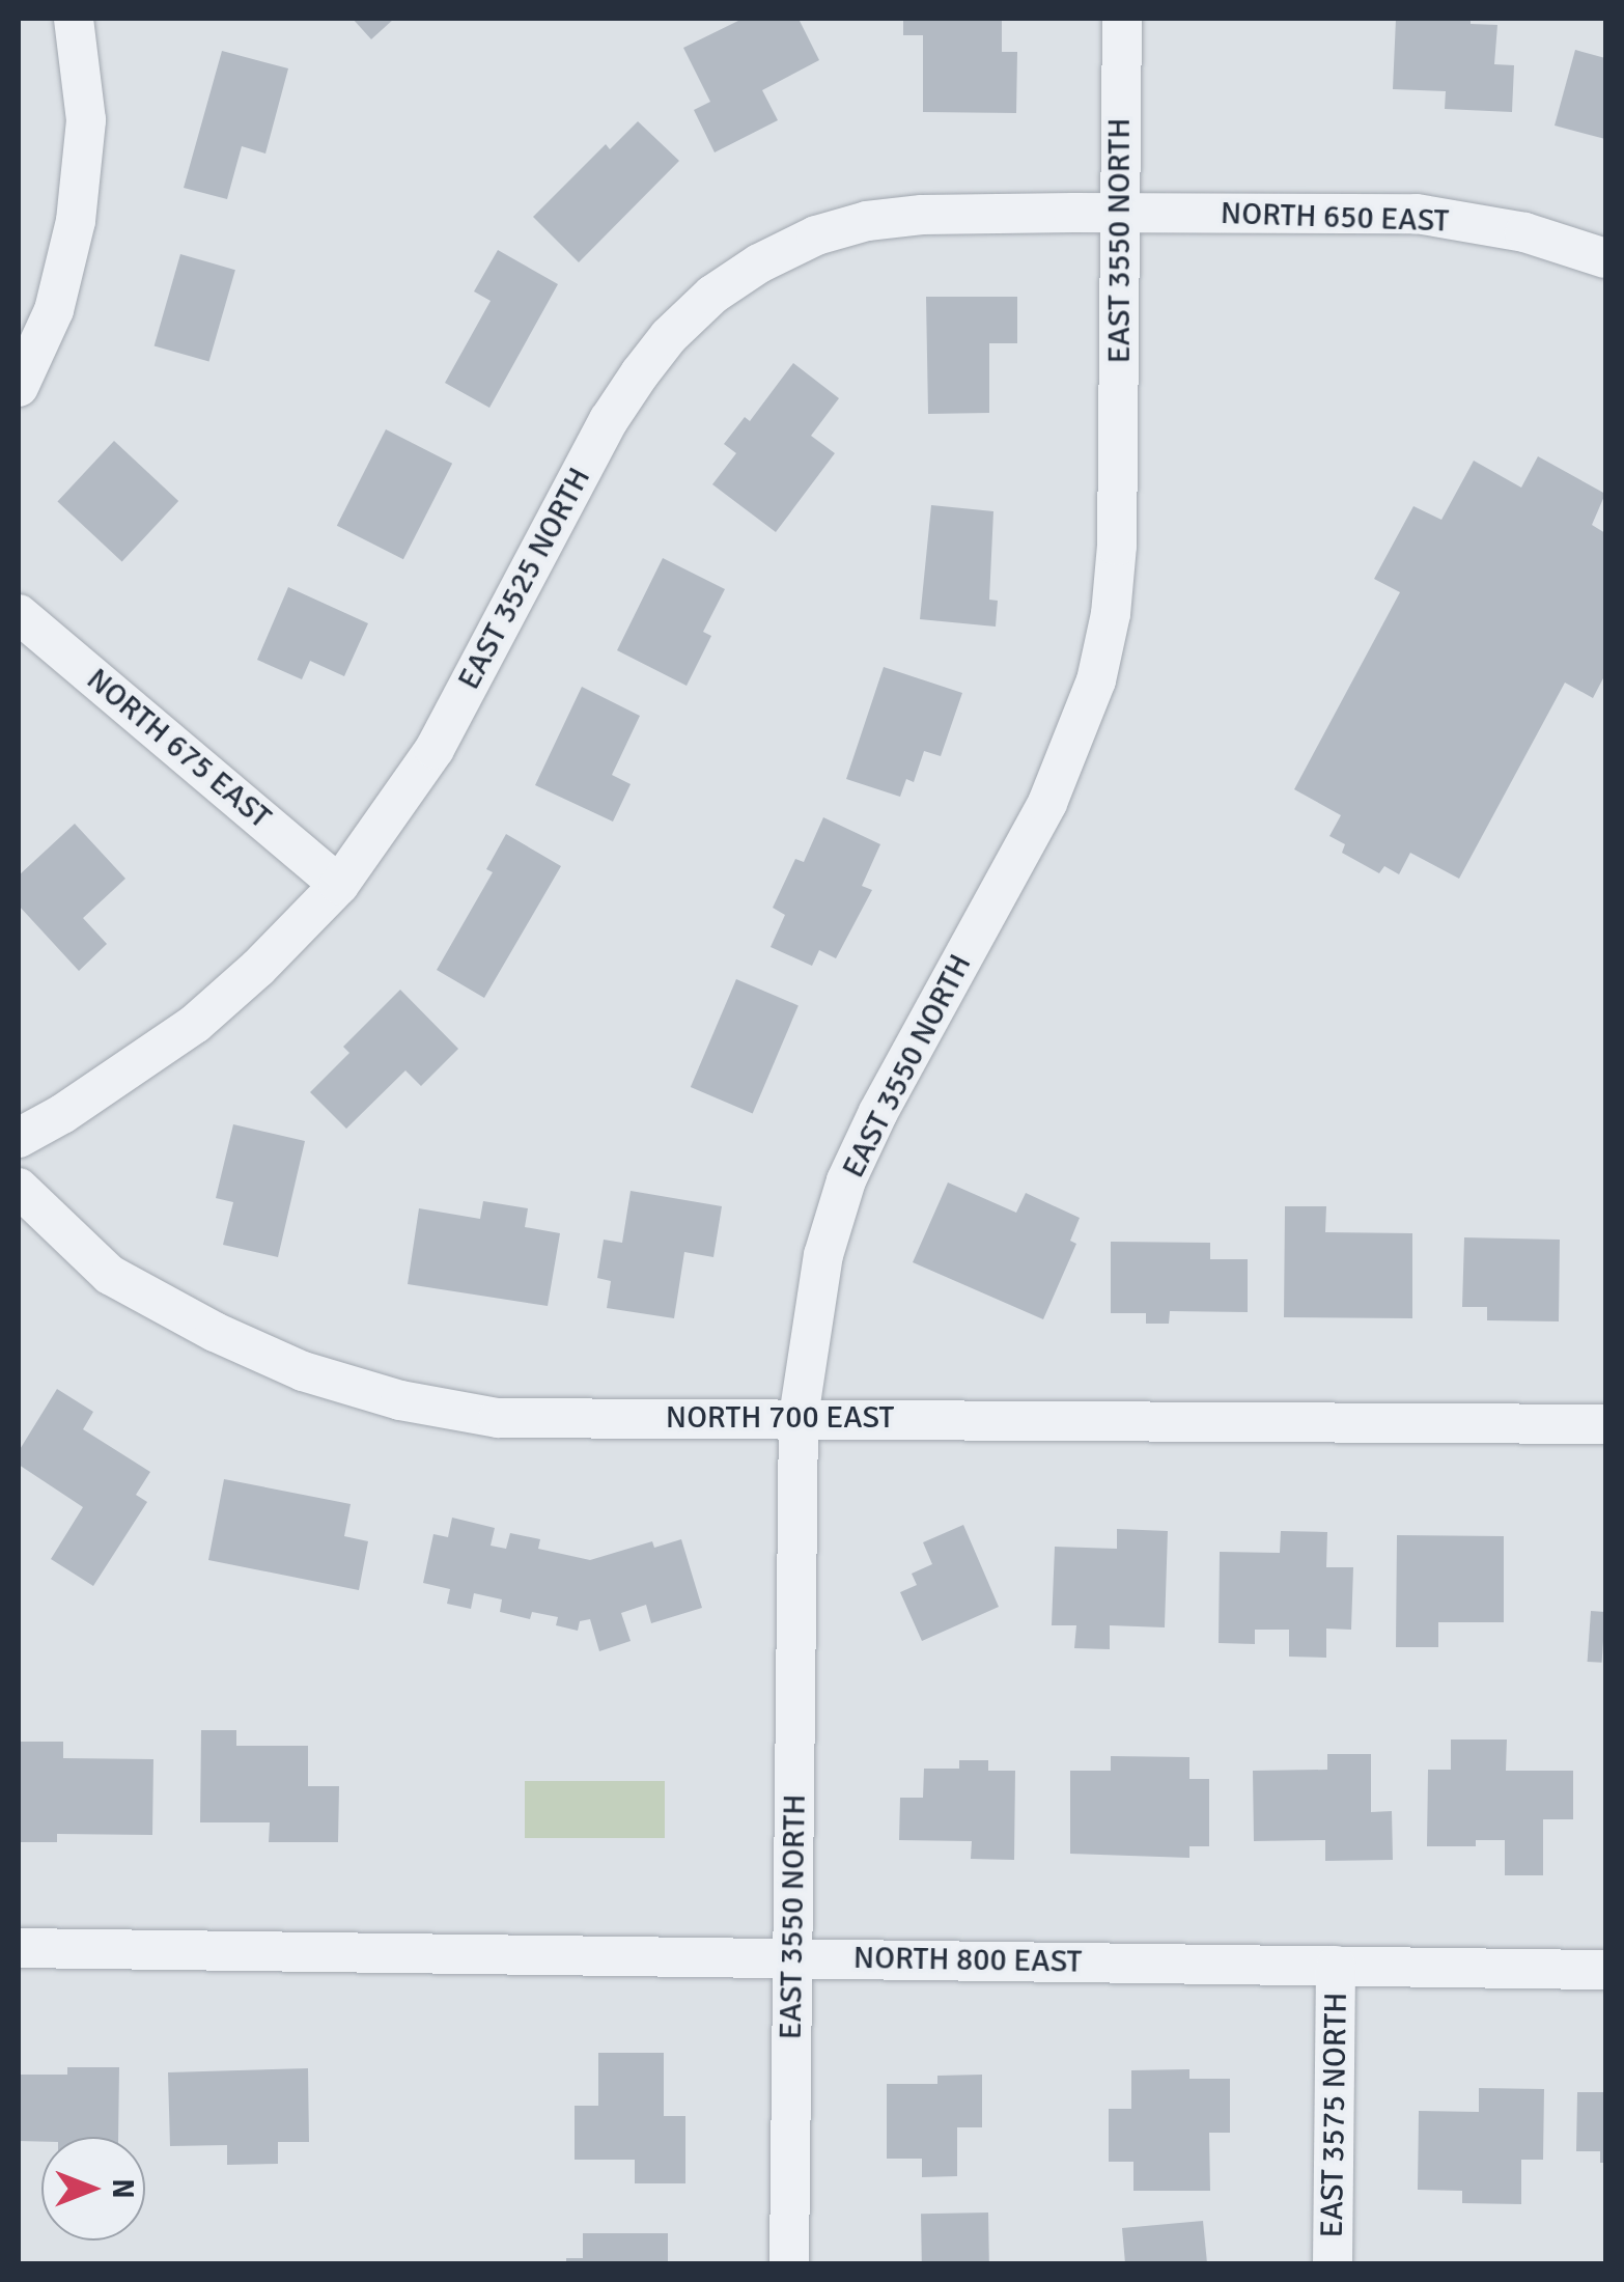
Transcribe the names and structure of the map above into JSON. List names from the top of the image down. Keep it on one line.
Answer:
{"streets":{"street":["NORTH 650 EAST","EAST 3550 NORTH","EAST 3525 NORTH","NORTH 675 EAST","NORTH 700 EAST","NORTH 800 EAST","EAST 3575 NORTH"]},"crossings":[["NORTH 650 EAST","EAST 3550 NORTH"],["NORTH 650 EAST","EAST 3525 NORTH"],["EAST 3550 NORTH","EAST 3525 NORTH"],["EAST 3550 NORTH","NORTH 700 EAST"],["EAST 3550 NORTH","NORTH 800 EAST"],["EAST 3525 NORTH","NORTH 675 EAST"],["NORTH 800 EAST","EAST 3575 NORTH"]],"north":"right"}
